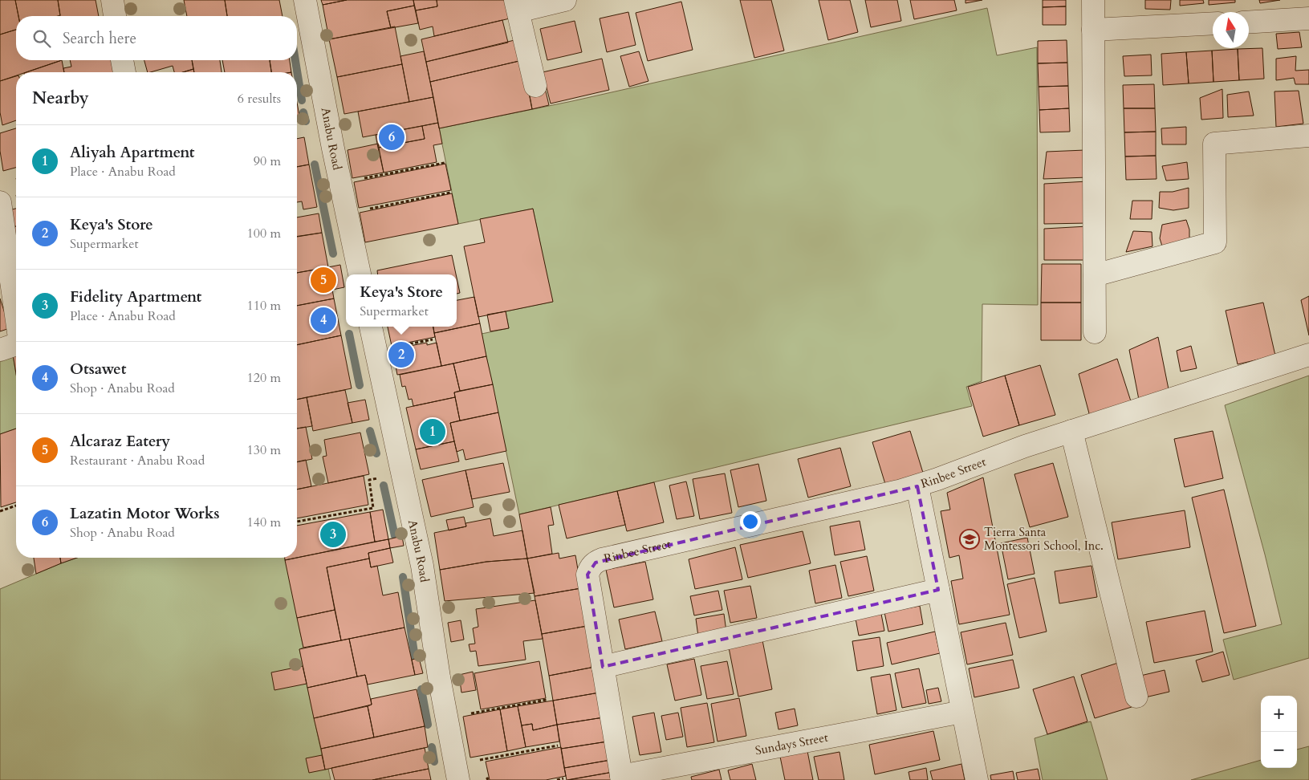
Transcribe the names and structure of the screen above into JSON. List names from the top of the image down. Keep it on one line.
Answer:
{"streets":{"street":["Anabu Road","Rinbee Street","Sundays Street"]},"places":{"school or university":["Tierra Santa Montessori School, Inc."]},"north":"top","page":{"search":"Search here","heading":["Nearby","6 results"],"pins":["6","5","4","2","1","3"],"list":[{"mark":"1","name":"Aliyah Apartment","note":"Place · Anabu Road","value":"90 m"},{"mark":"2","name":"Keya's Store","note":"Supermarket","value":"100 m"},{"mark":"3","name":"Fidelity Apartment","note":"Place · Anabu Road","value":"110 m"},{"mark":"4","name":"Otsawet","note":"Shop · Anabu Road","value":"120 m"},{"mark":"5","name":"Alcaraz Eatery","note":"Restaurant · Anabu Road","value":"130 m"},{"mark":"6","name":"Lazatin Motor Works","note":"Shop · Anabu Road","value":"140 m"}],"popup":["Keya's Store","Supermarket"],"map_buttons":["+","−"]}}
